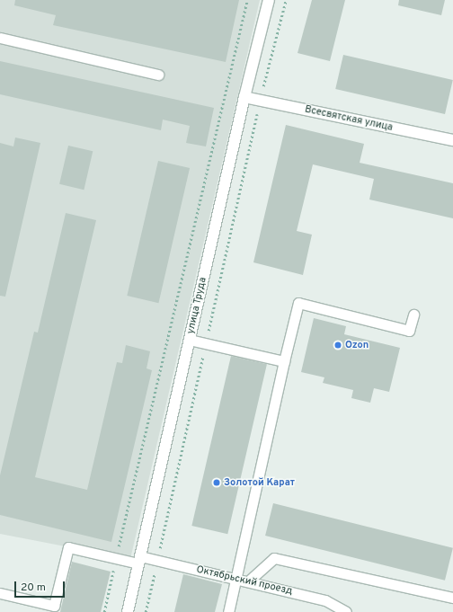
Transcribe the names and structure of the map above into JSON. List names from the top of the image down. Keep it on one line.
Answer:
{"streets":{"street":["Всесвятская улица","улица Труда"],"lane":["Октябрьский проезд"]},"crossings":[["Всесвятская улица","улица Труда"],["улица Труда","Октябрьский проезд"]],"places":["Ozon","Золотой Карат"],"scale_bar":"20 m"}
